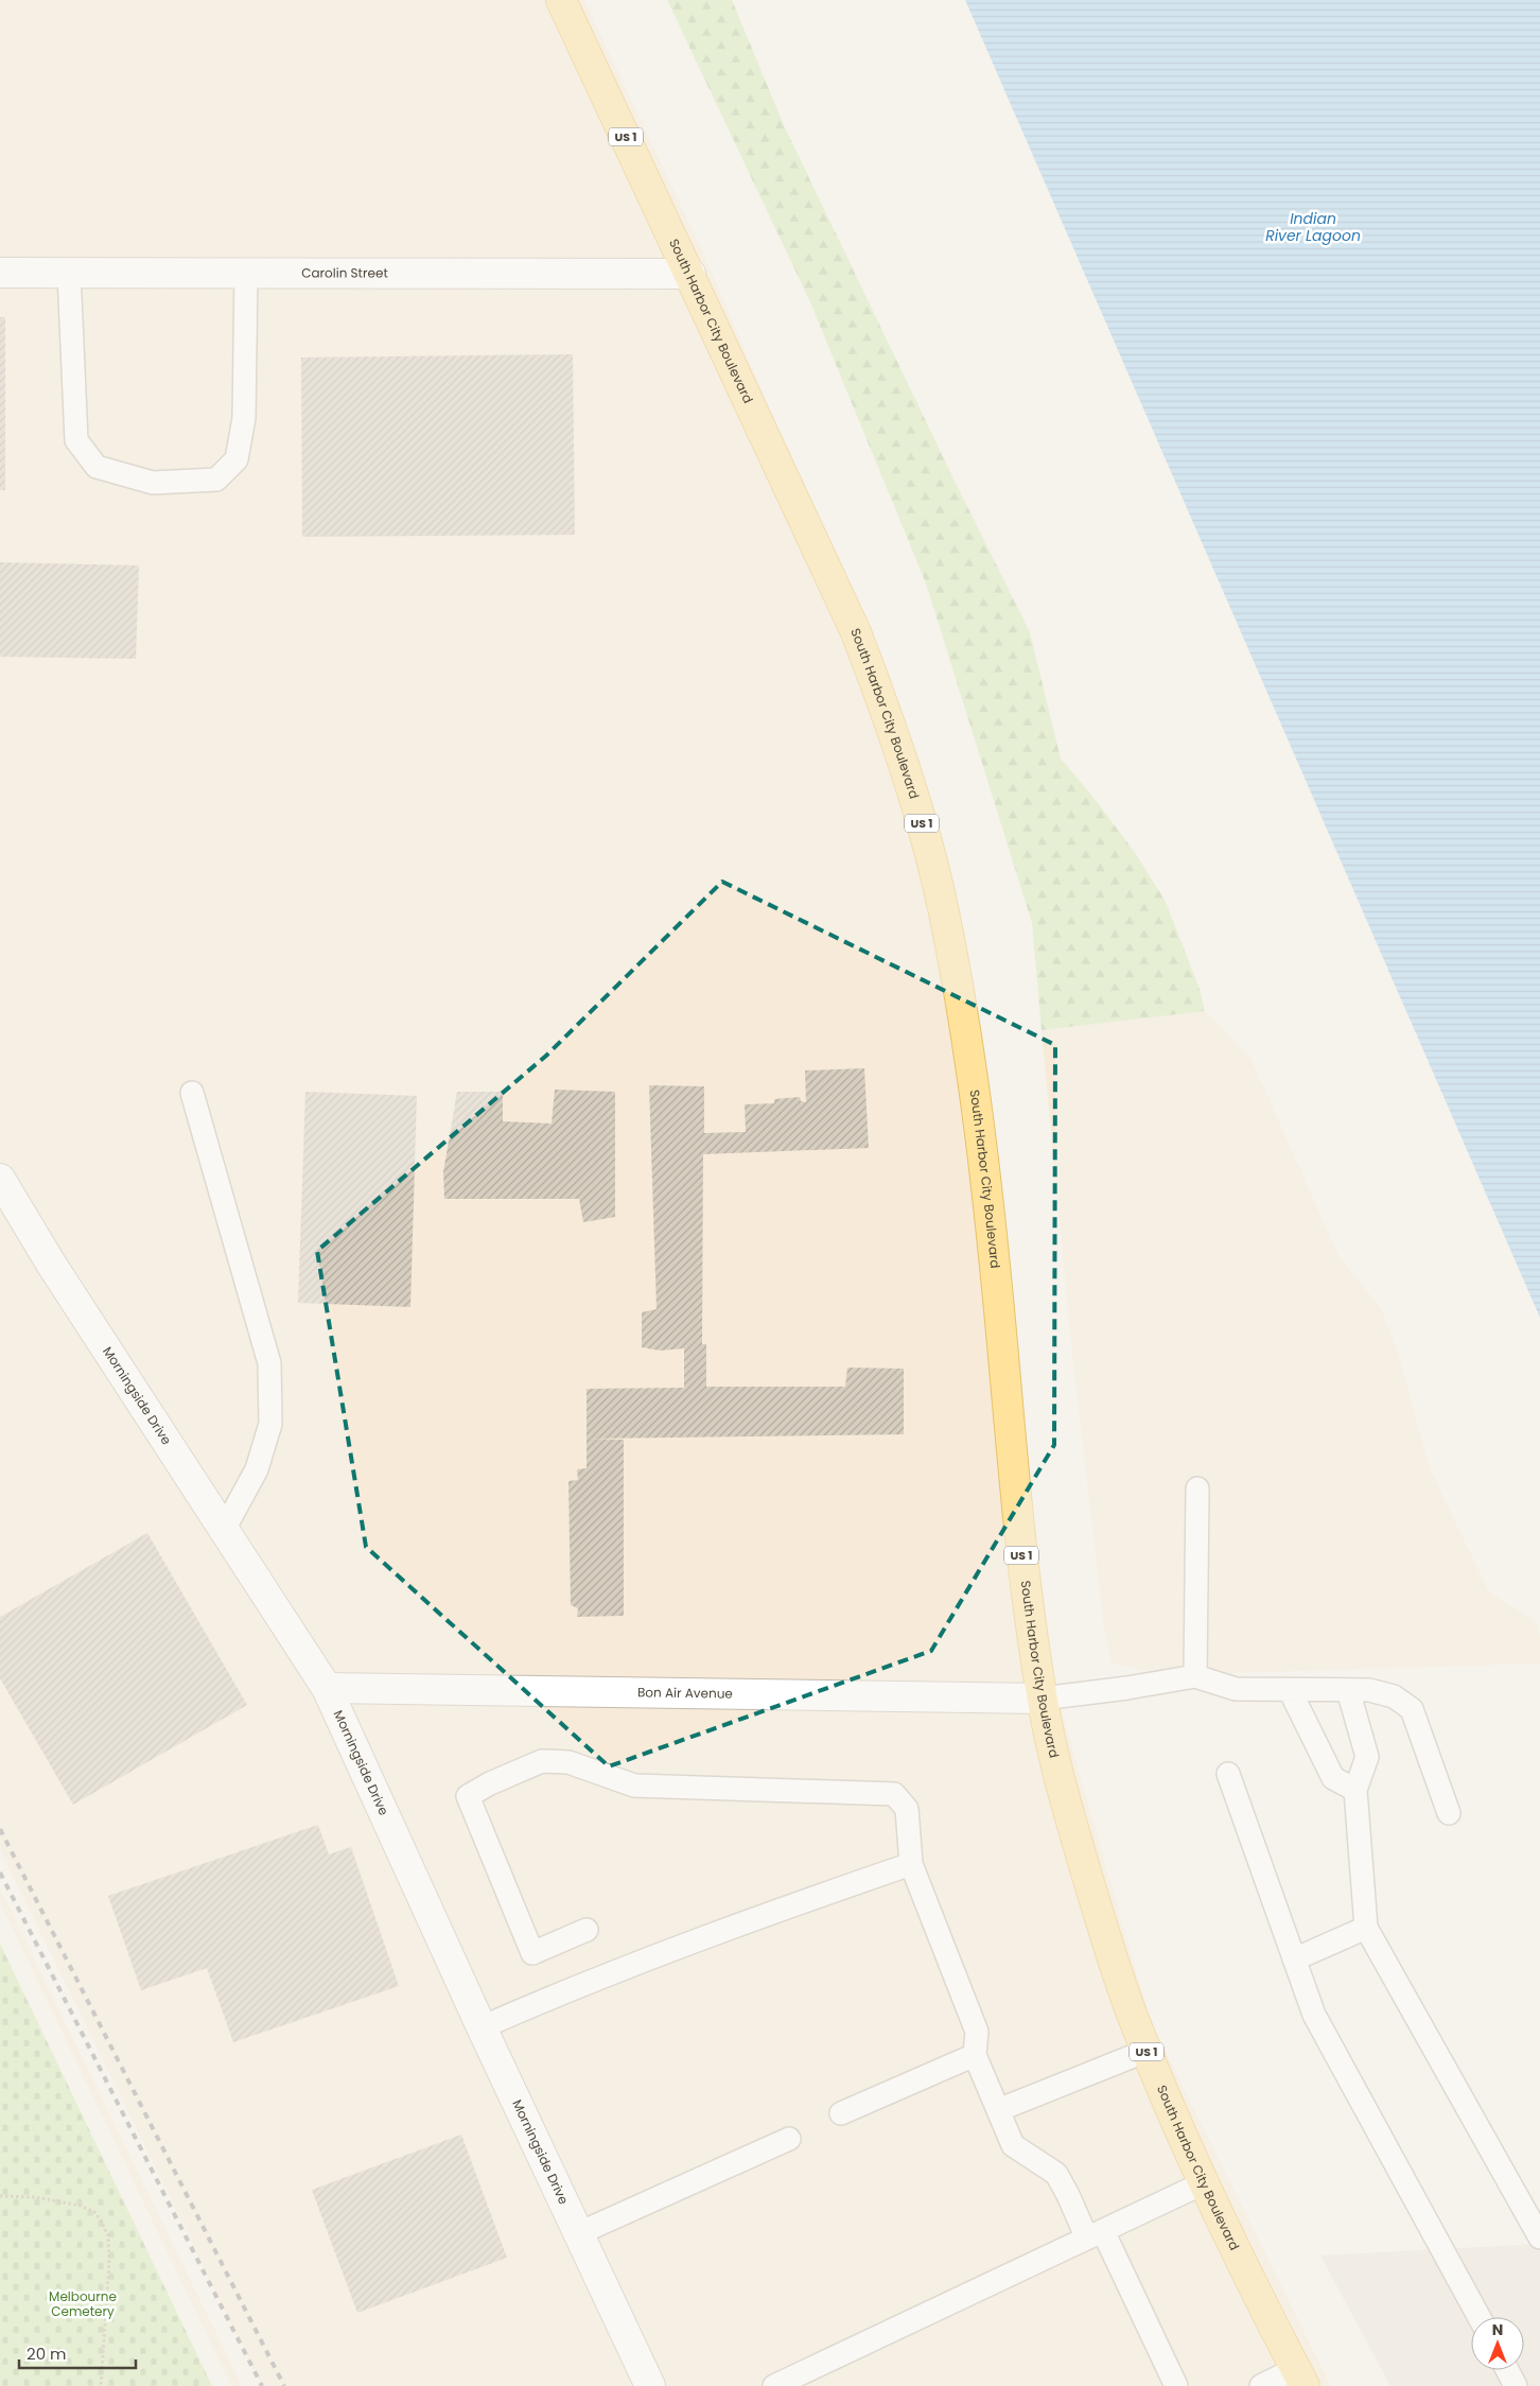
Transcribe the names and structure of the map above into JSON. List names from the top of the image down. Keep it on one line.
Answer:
{"streets":{"main road":["US 1","South Harbor City Boulevard"],"street":["Carolin Street","Morningside Drive","Bon Air Avenue"]},"crossings":[["Carolin Street","South Harbor City Boulevard"],["South Harbor City Boulevard","Bon Air Avenue"],["Morningside Drive","Bon Air Avenue"]],"water":["Indian River Lagoon"],"parks":["Melbourne Cemetery"],"scale_bar":"20 m","north":"top"}
